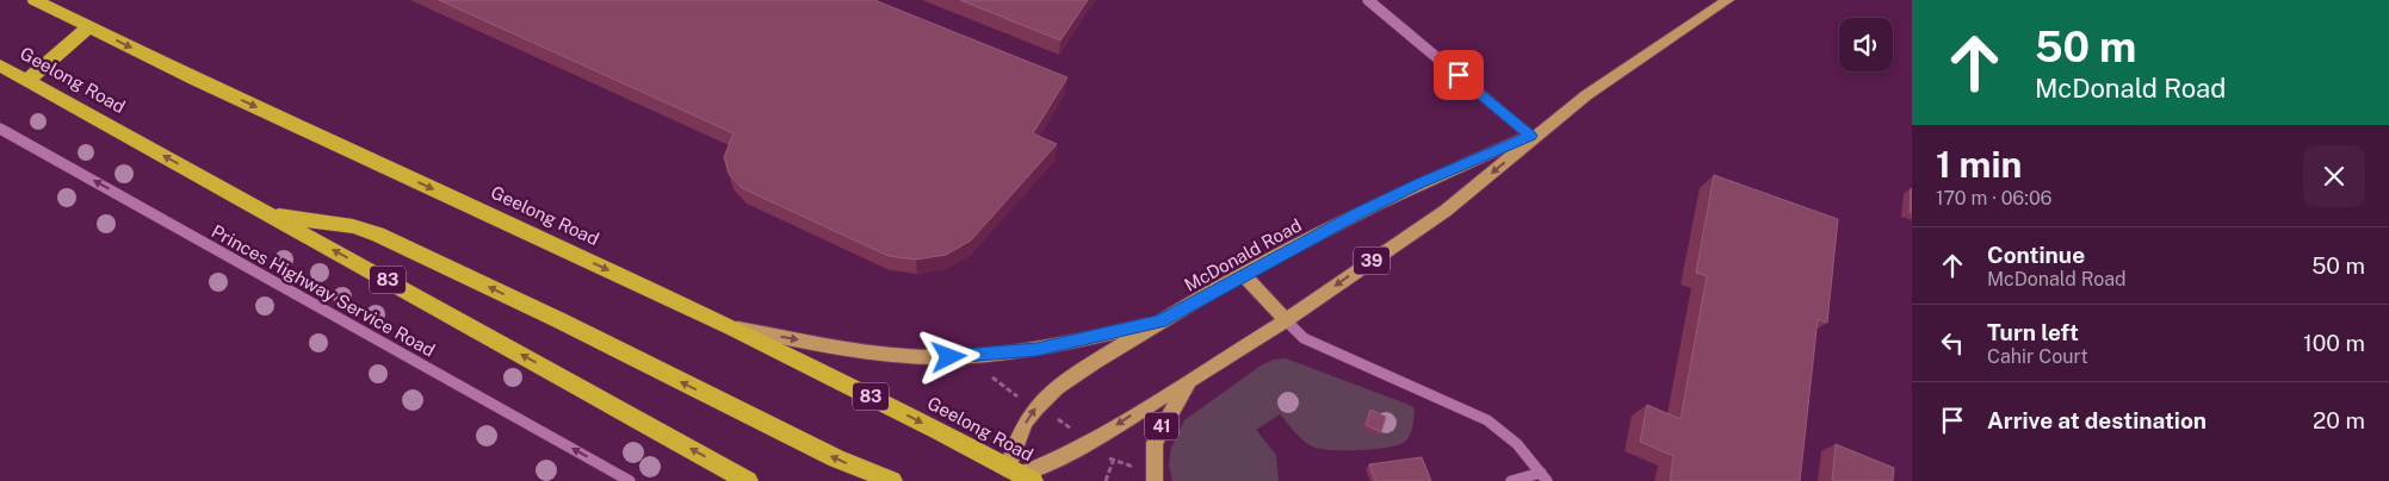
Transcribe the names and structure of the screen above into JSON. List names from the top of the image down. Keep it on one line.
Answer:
{"streets":{"highway":["Geelong Road","83"],"main road":["McDonald Road","39","41"],"street":["Princes Highway Service Road"]},"crossings":[["Geelong Road","McDonald Road"],["Geelong Road","39"],["McDonald Road","39"],["McDonald Road","41"]],"one_way":["Princes Highway Service Road"],"page":{"turn":["50 m","McDonald Road"],"heading":["1 min","170 m · 06:06"],"list":[{"name":"Continue","note":"McDonald Road","value":"50 m"},{"name":"Turn left","note":"Cahir Court","value":"100 m"},{"name":"Arrive at destination","value":"20 m"}]}}
